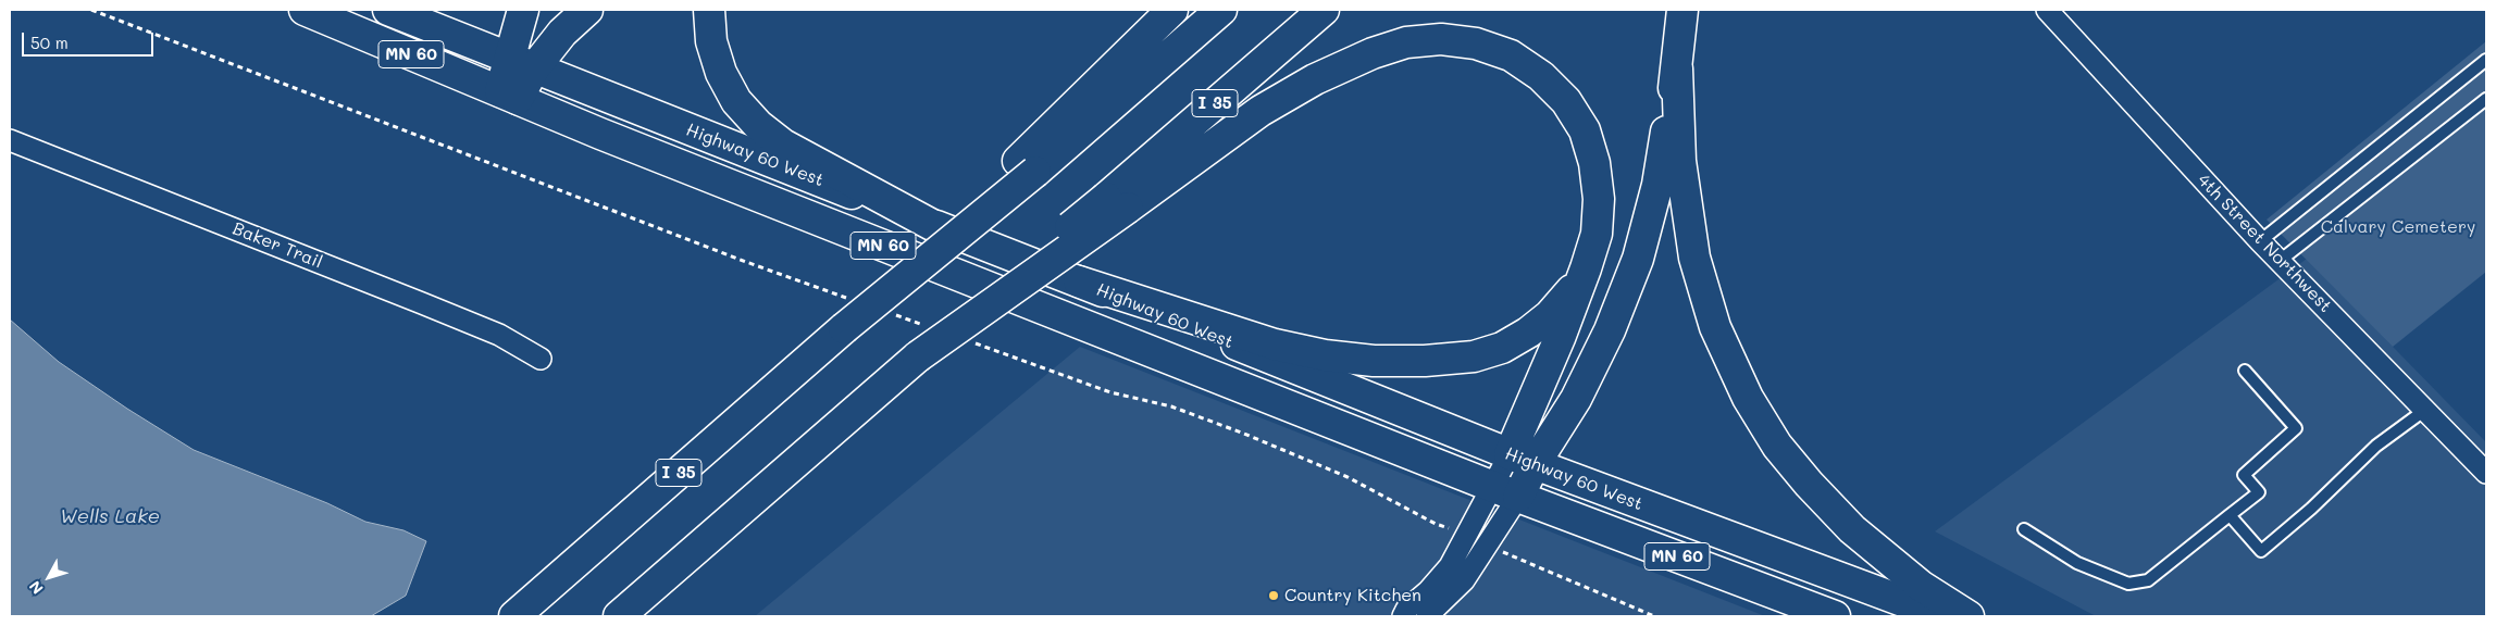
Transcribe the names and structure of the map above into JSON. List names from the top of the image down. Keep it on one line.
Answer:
{"streets":{"main road":["MN 60","I 35","Highway 60 West"],"street":["4th Street Northwest","Baker Trail"]},"water":["Wells Lake"],"parks":["Calvary Cemetery"],"places":["Country Kitchen"],"scale_bar":"50 m","north":"bottom left"}
